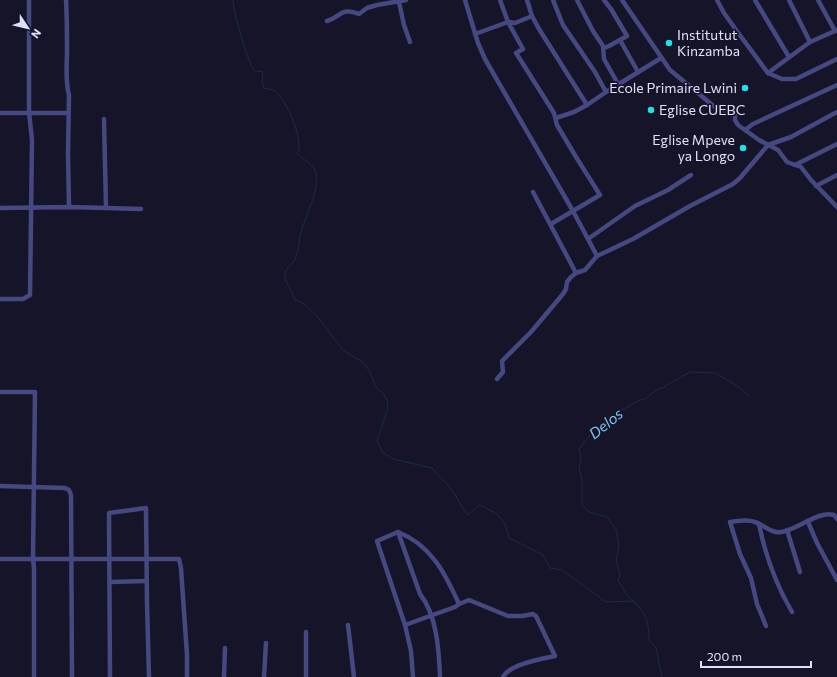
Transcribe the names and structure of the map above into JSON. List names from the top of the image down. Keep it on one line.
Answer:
{"water":["Delos"],"places":["Institutut Kinzamba","Ecole Primaire Lwini","Eglise CUEBC","Eglise Mpeve ya Longo"],"scale_bar":"200 m","north":"bottom right"}
